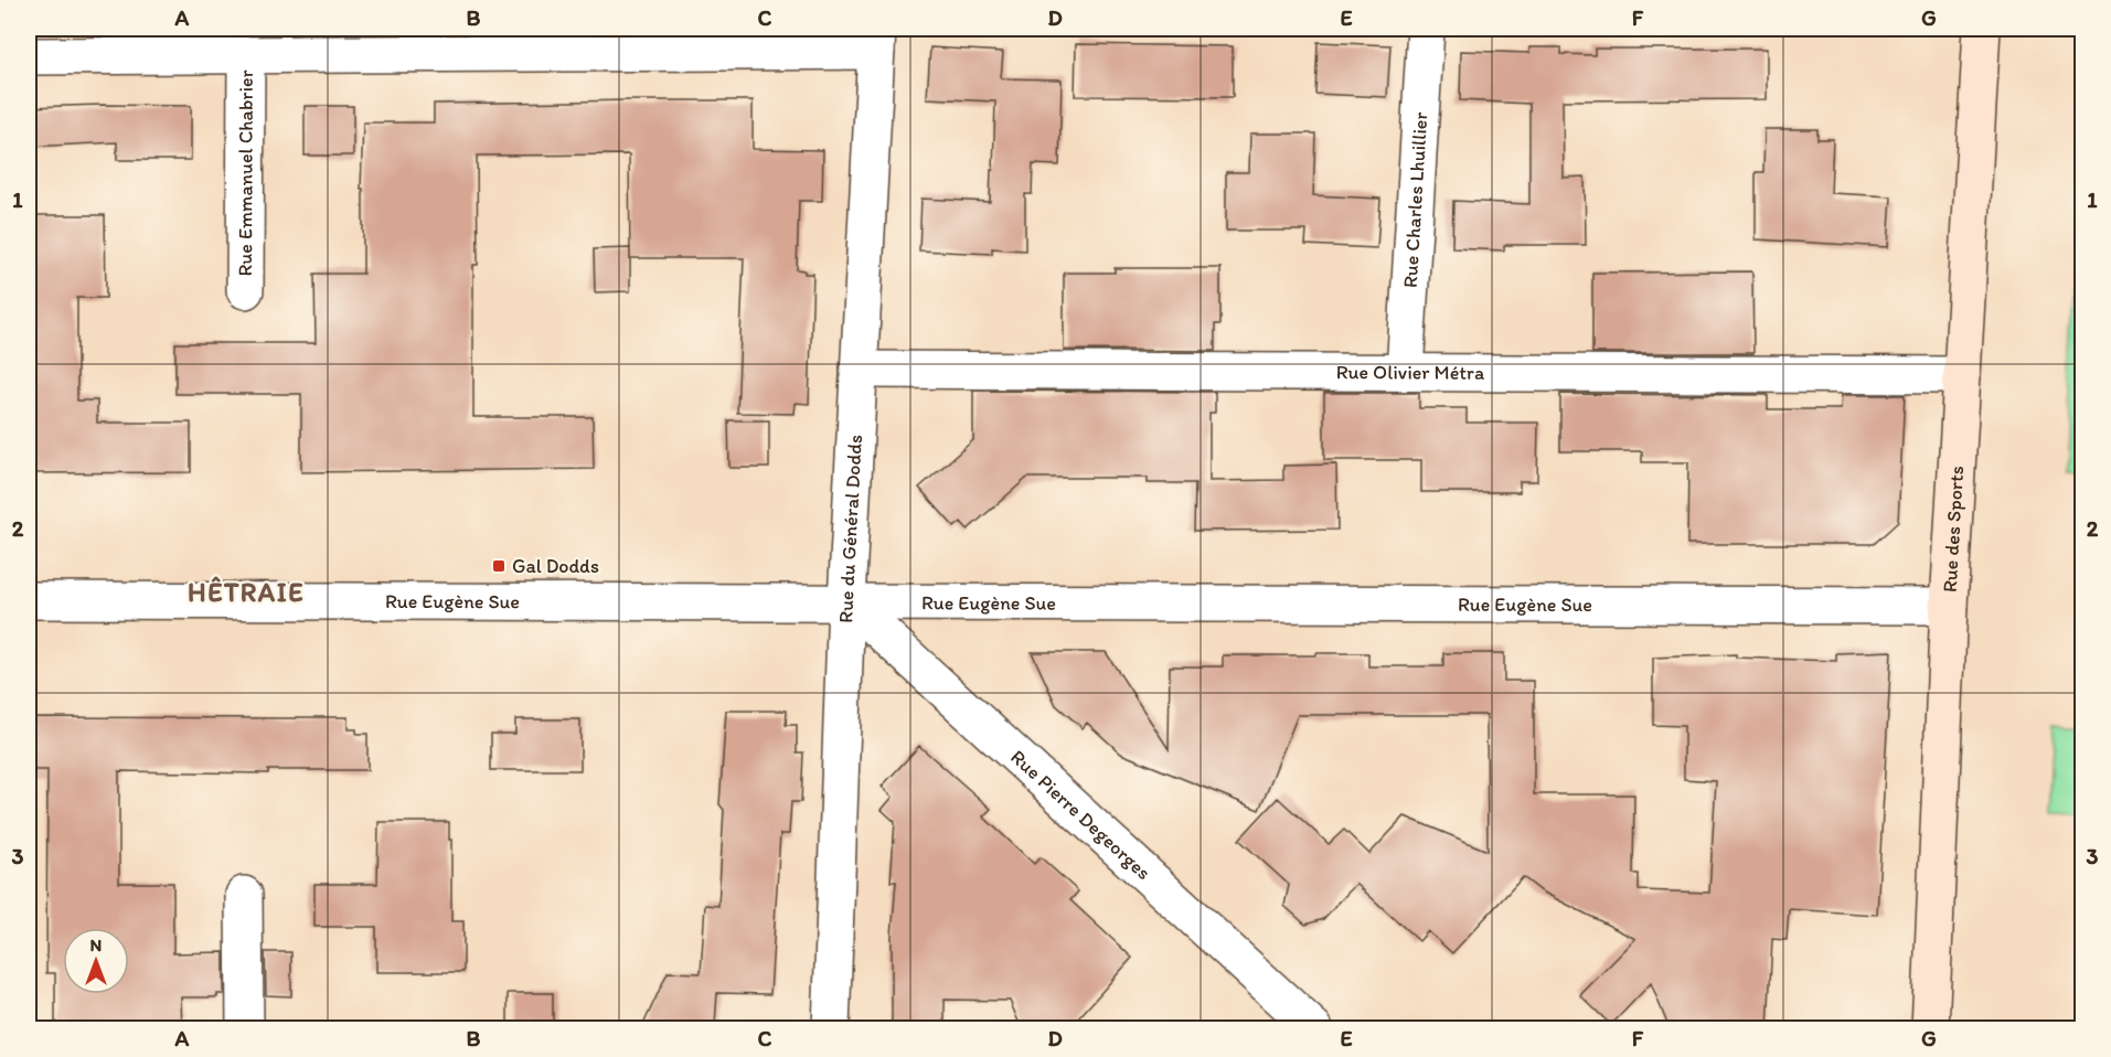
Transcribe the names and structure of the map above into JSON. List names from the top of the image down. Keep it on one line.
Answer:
{"streets":{"street":["Rue Emmanuel Chabrier","Rue Charles Lhuillier","Rue Olivier Métra","Rue du Général Dodds","Rue des Sports","Rue Eugène Sue","Rue Pierre Degeorges"]},"crossings":[["Rue Emmanuel Chabrier","Rue du Général Dodds"],["Rue Charles Lhuillier","Rue Olivier Métra"],["Rue Olivier Métra","Rue du Général Dodds"],["Rue Olivier Métra","Rue des Sports"],["Rue du Général Dodds","Rue Eugène Sue"],["Rue du Général Dodds","Rue Pierre Degeorges"],["Rue des Sports","Rue Eugène Sue"],["Rue Eugène Sue","Rue Pierre Degeorges"]],"districts":["HÊTRAIE"],"places":{"transit":["Gal Dodds"]},"north":"top","grid":{"columns":["A","B","C","D","E","F","G"],"rows":["1","2","3"]}}
